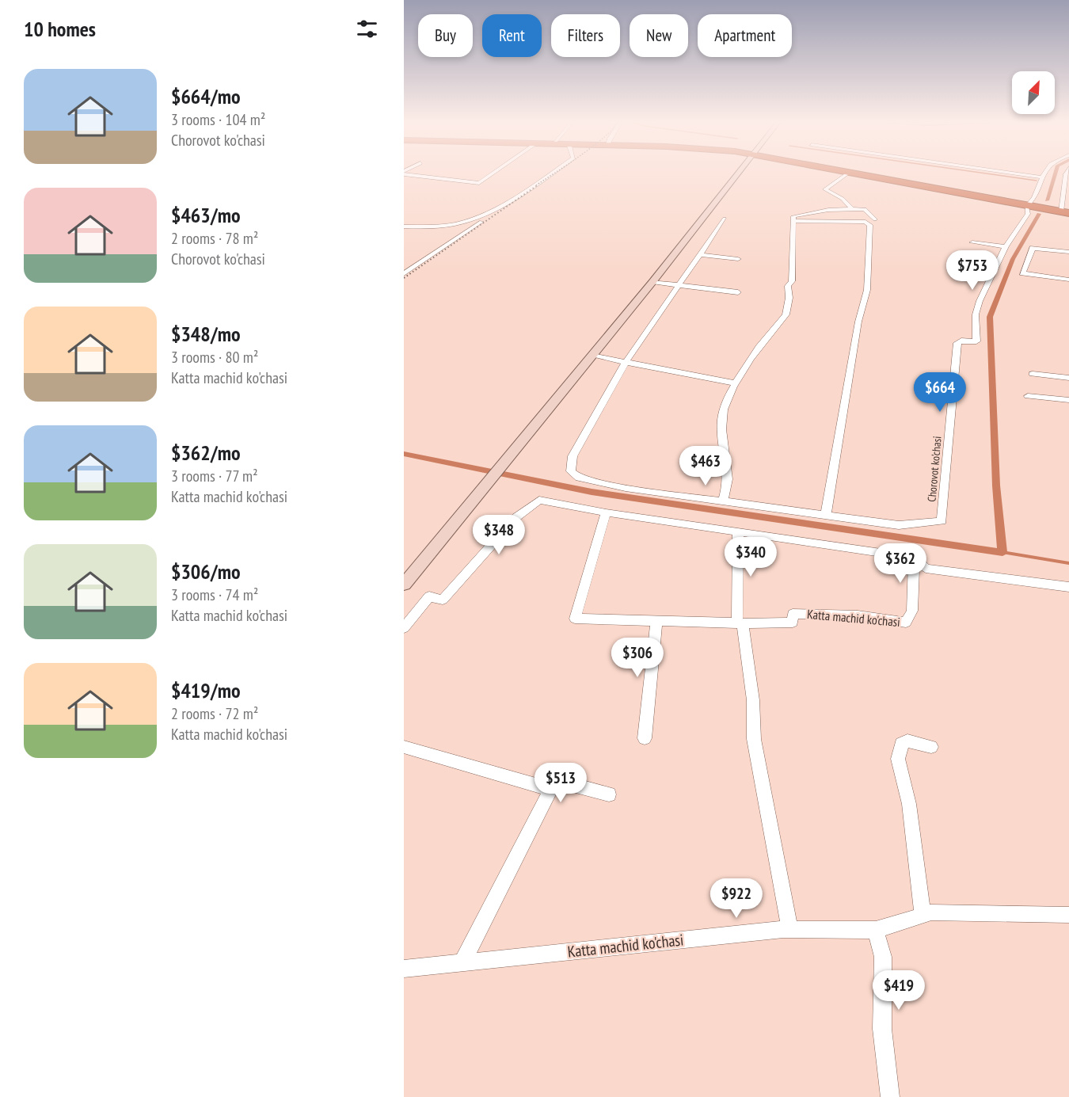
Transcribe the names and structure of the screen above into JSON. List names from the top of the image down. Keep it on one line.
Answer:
{"streets":{"street":["Chorovot ko'chasi","Katta machid ko'chasi"]},"north":"top right","page":{"heading":"10 homes","chip":["Buy","Rent","Filters","New","Apartment"],"list":[{"name":"$664/mo","note":"3 rooms · 104 m² · Chorovot ko'chasi"},{"name":"$463/mo","note":"2 rooms · 78 m² · Chorovot ko'chasi"},{"name":"$348/mo","note":"3 rooms · 80 m² · Katta machid ko'chasi"},{"name":"$362/mo","note":"3 rooms · 77 m² · Katta machid ko'chasi"},{"name":"$306/mo","note":"3 rooms · 74 m² · Katta machid ko'chasi"},{"name":"$419/mo","note":"2 rooms · 72 m² · Katta machid ko'chasi"}],"price":["$753","$664","$463","$348","$340","$362","$306","$513","$922","$419"]}}
